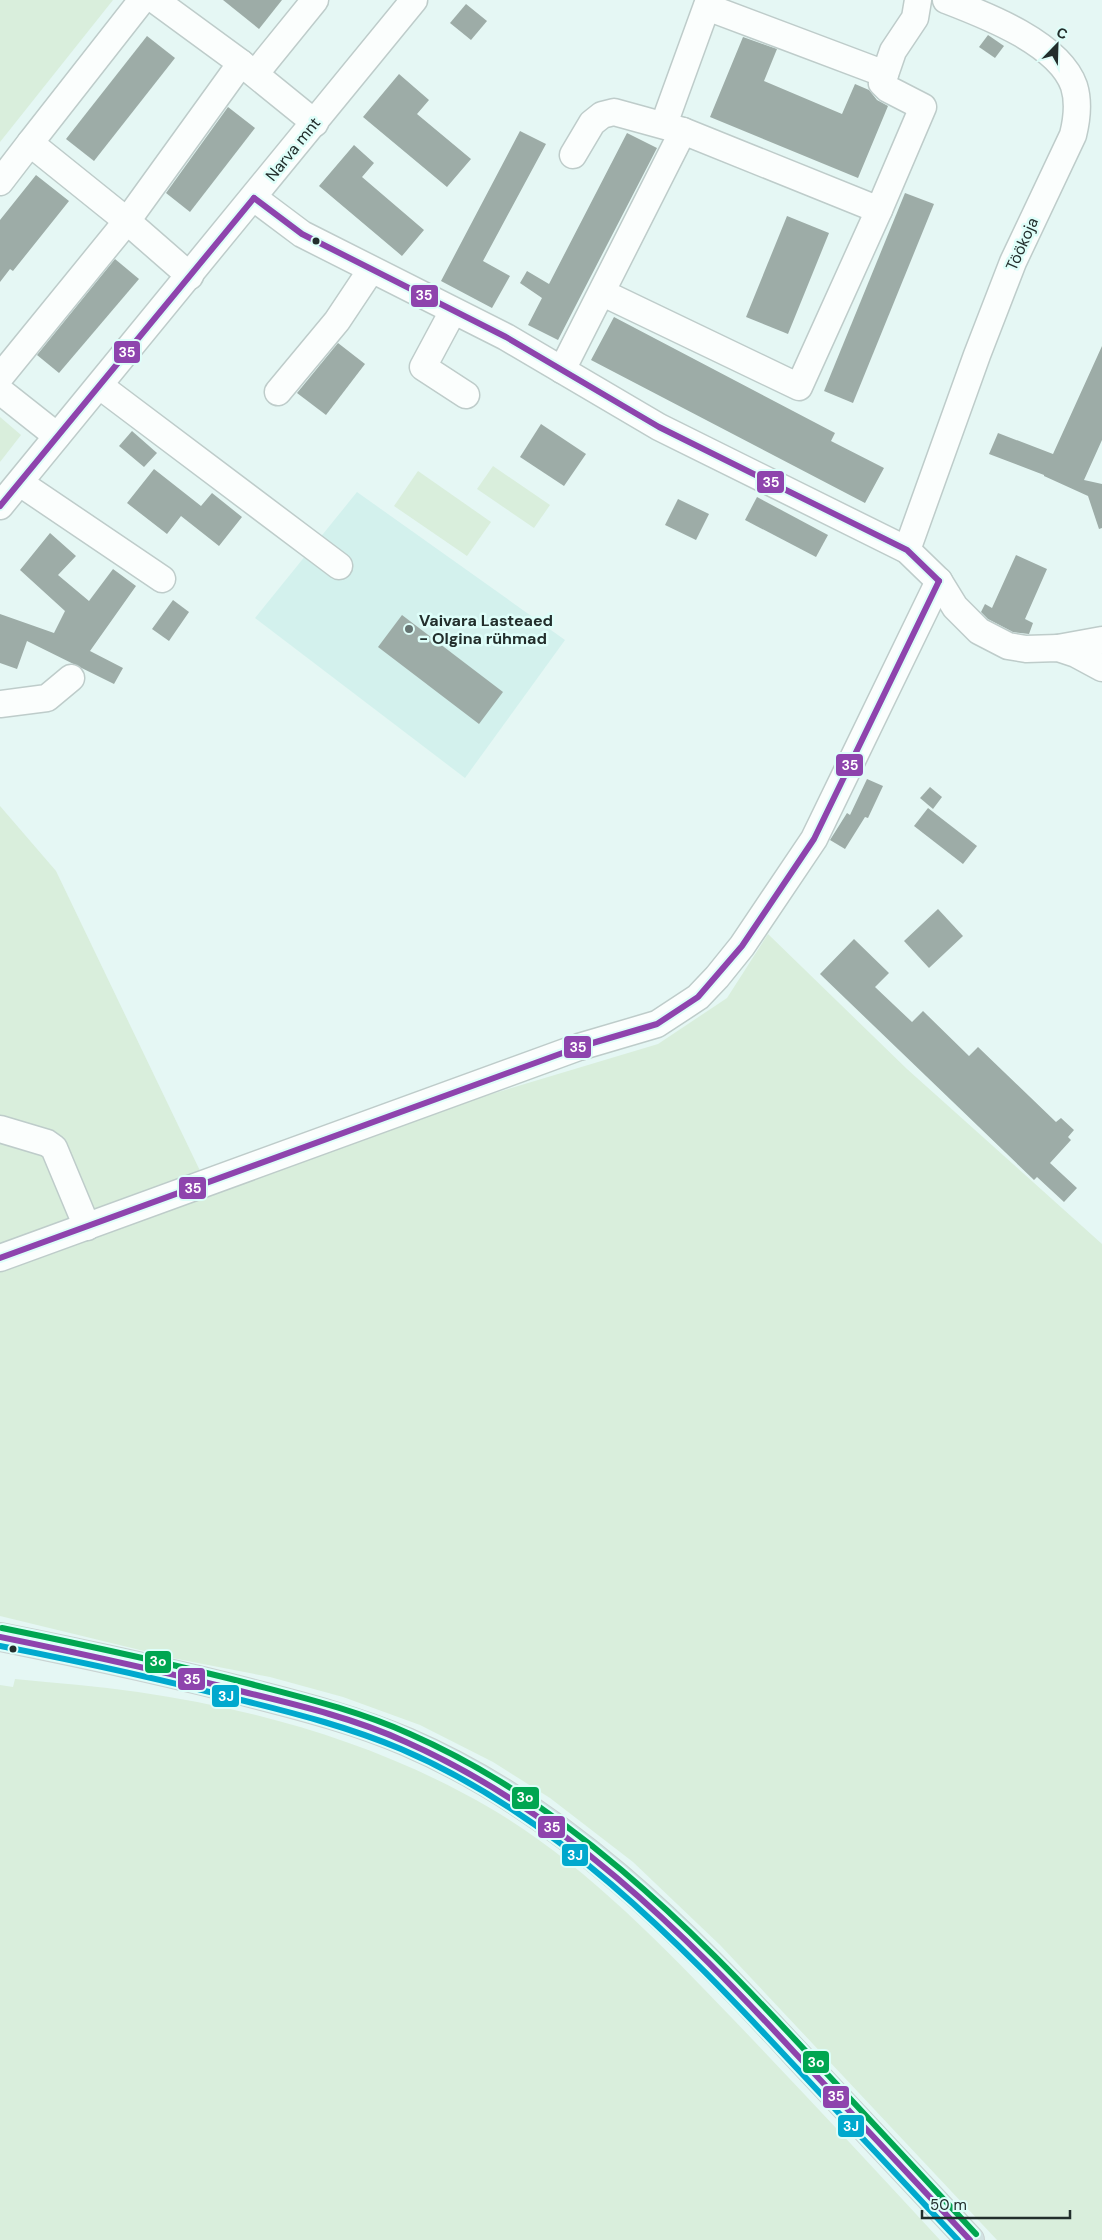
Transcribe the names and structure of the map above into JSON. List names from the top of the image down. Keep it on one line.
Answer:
{"streets":{"street":["Narva mnt","Töökoja"]},"places":["Vaivara Lasteaed - Olgina rühmad"],"lines":["transit line 35","transit line 3o","transit line 3J"],"scale_bar":"50 m","north":"top right"}
